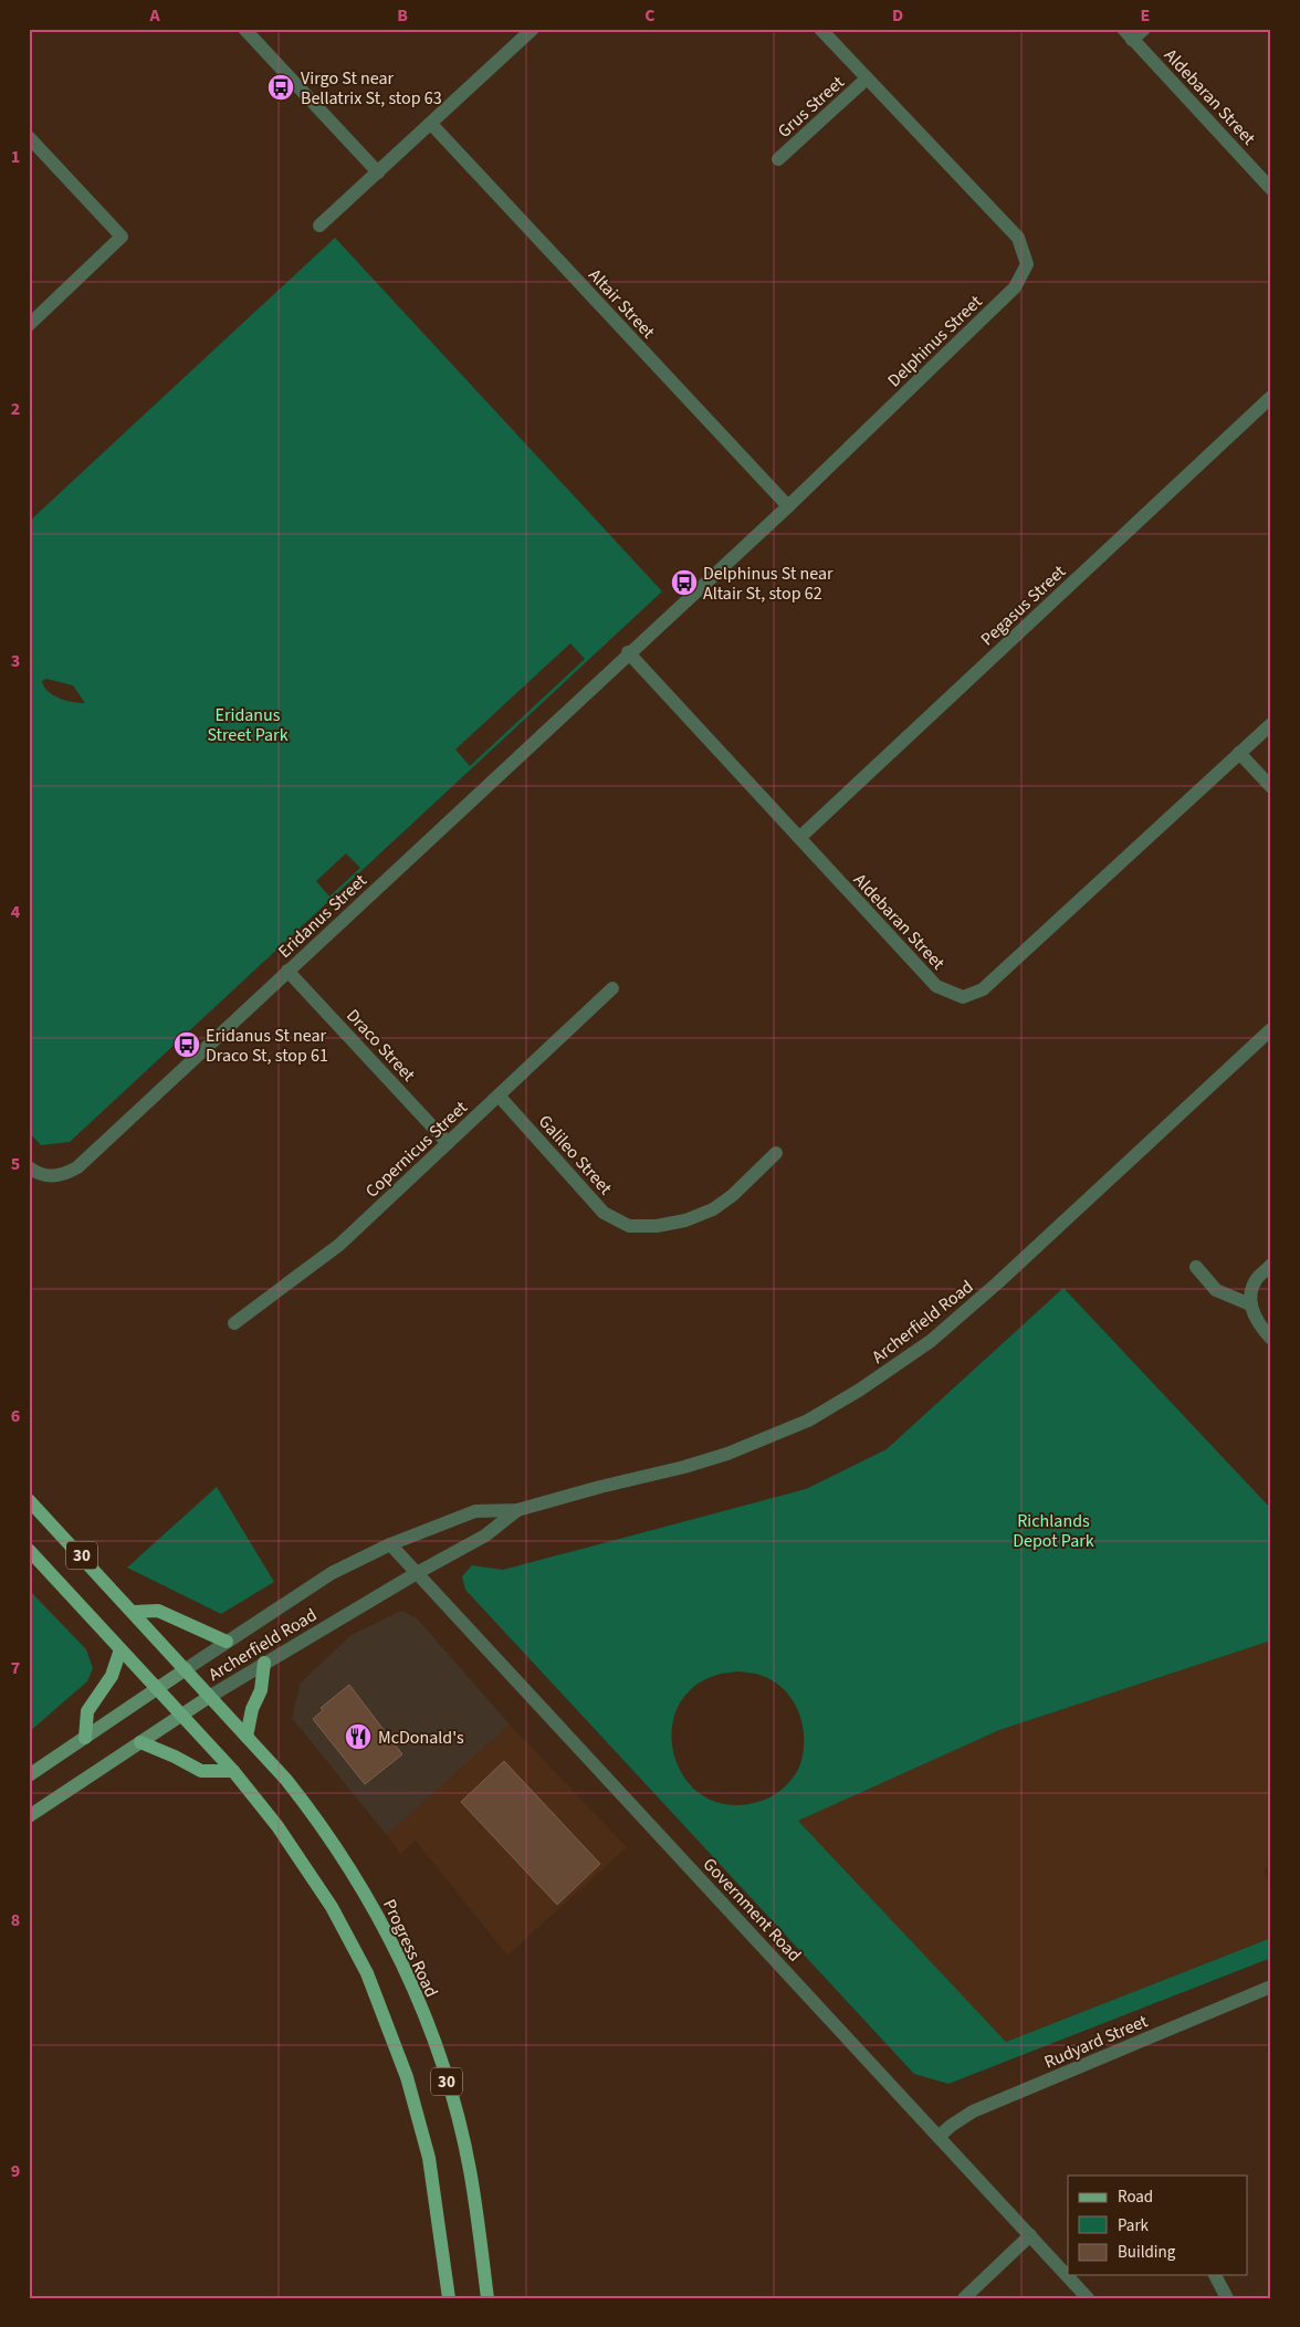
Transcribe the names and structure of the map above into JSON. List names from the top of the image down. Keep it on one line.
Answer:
{"streets":{"main road":["Archerfield Road","30","Progress Road"],"street":["Aldebaran Street","Grus Street","Altair Street","Delphinus Street","Pegasus Street","Eridanus Street","Draco Street","Copernicus Street","Galileo Street","Government Road","Rudyard Street"]},"crossings":[["Aldebaran Street","Delphinus Street"],["Aldebaran Street","Pegasus Street"],["Aldebaran Street","Eridanus Street"],["Grus Street","Delphinus Street"],["Altair Street","Delphinus Street"],["Delphinus Street","Eridanus Street"],["Eridanus Street","Draco Street"],["Draco Street","Copernicus Street"],["Copernicus Street","Galileo Street"],["Archerfield Road","30"],["Archerfield Road","Government Road"],["Archerfield Road","Progress Road"],["30","Progress Road"],["Government Road","Rudyard Street"]],"parks":["Eridanus Street Park","Richlands Depot Park"],"places":{"bus stop":["Virgo St near Bellatrix St, stop 63","Delphinus St near Altair St, stop 62","Eridanus St near Draco St, stop 61"],"restaurant":["McDonald's"]},"legend":["Road","Park","Building"],"grid":{"columns":["A","B","C","D","E"],"rows":["1","2","3","4","5","6","7","8","9"]}}
